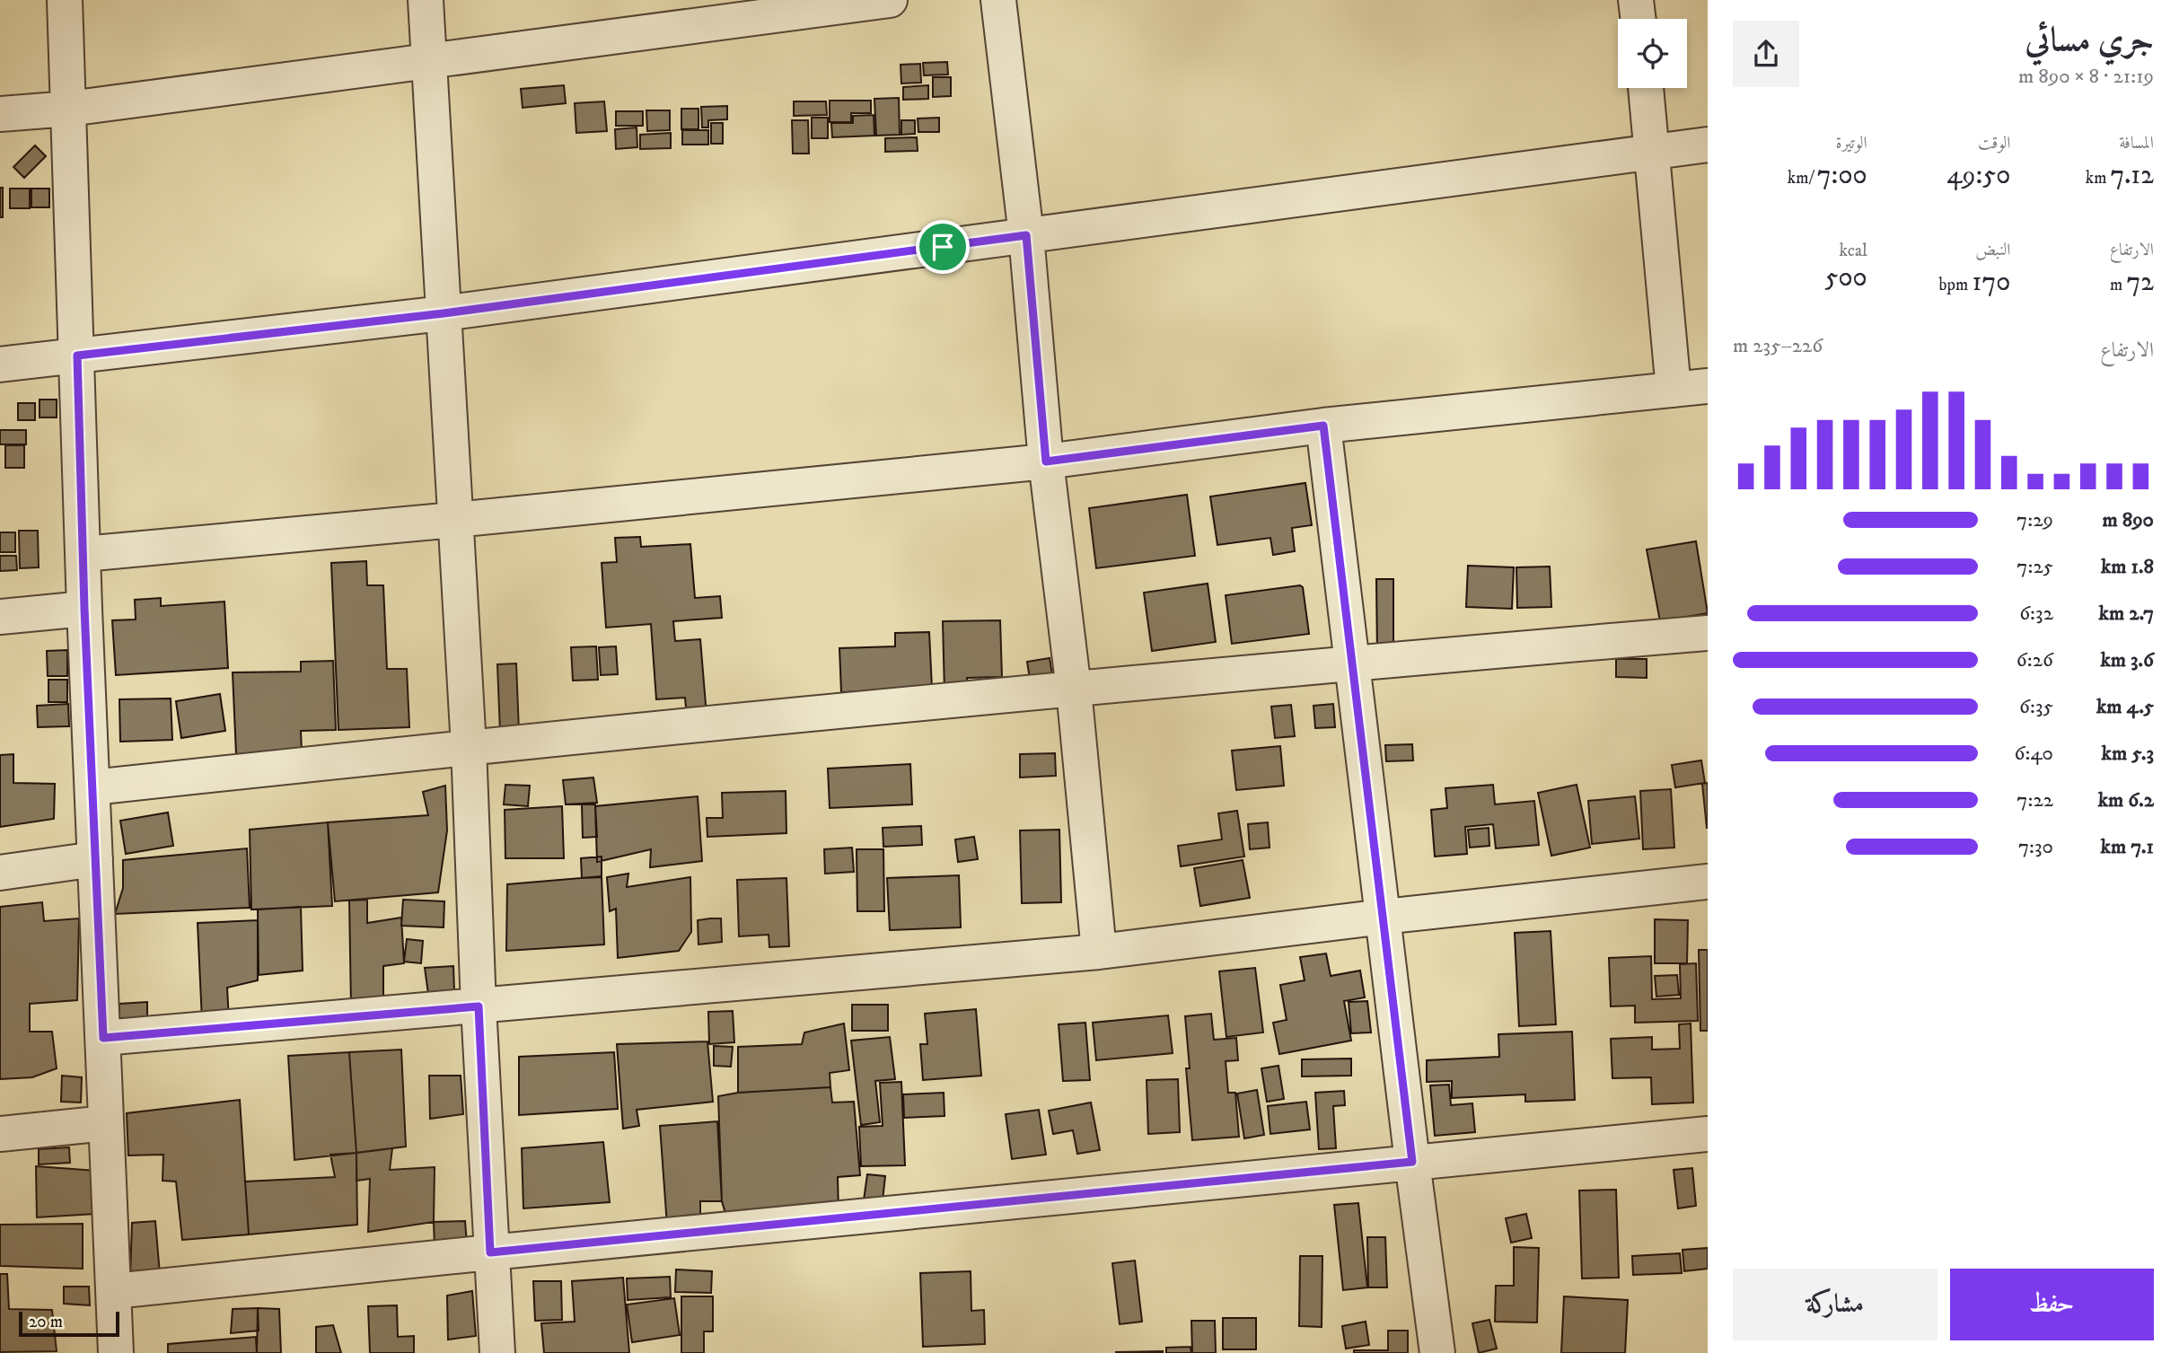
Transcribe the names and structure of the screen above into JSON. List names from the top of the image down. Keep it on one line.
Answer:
{"scale_bar":"20 m","page":{"heading":["جري مسائي","21:19 · 8 × 890 m"],"stats":[["المسافة","7.12 km"],["الوقت","49:50"],["الوتيرة","7:00 /km"],["الارتفاع","72 m"],["النبض","170 bpm"],["kcal","500"]],"chart":["الارتفاع","226–235 m"],"list":[{"name":"890 m","note":"7:29"},{"name":"1.8 km","note":"7:25"},{"name":"2.7 km","note":"6:32"},{"name":"3.6 km","note":"6:26"},{"name":"4.5 km","note":"6:35"},{"name":"5.3 km","note":"6:40"},{"name":"6.2 km","note":"7:22"},{"name":"7.1 km","note":"7:30"}],"buttons":["حفظ","مشاركة"],"scale":"20 m"}}
